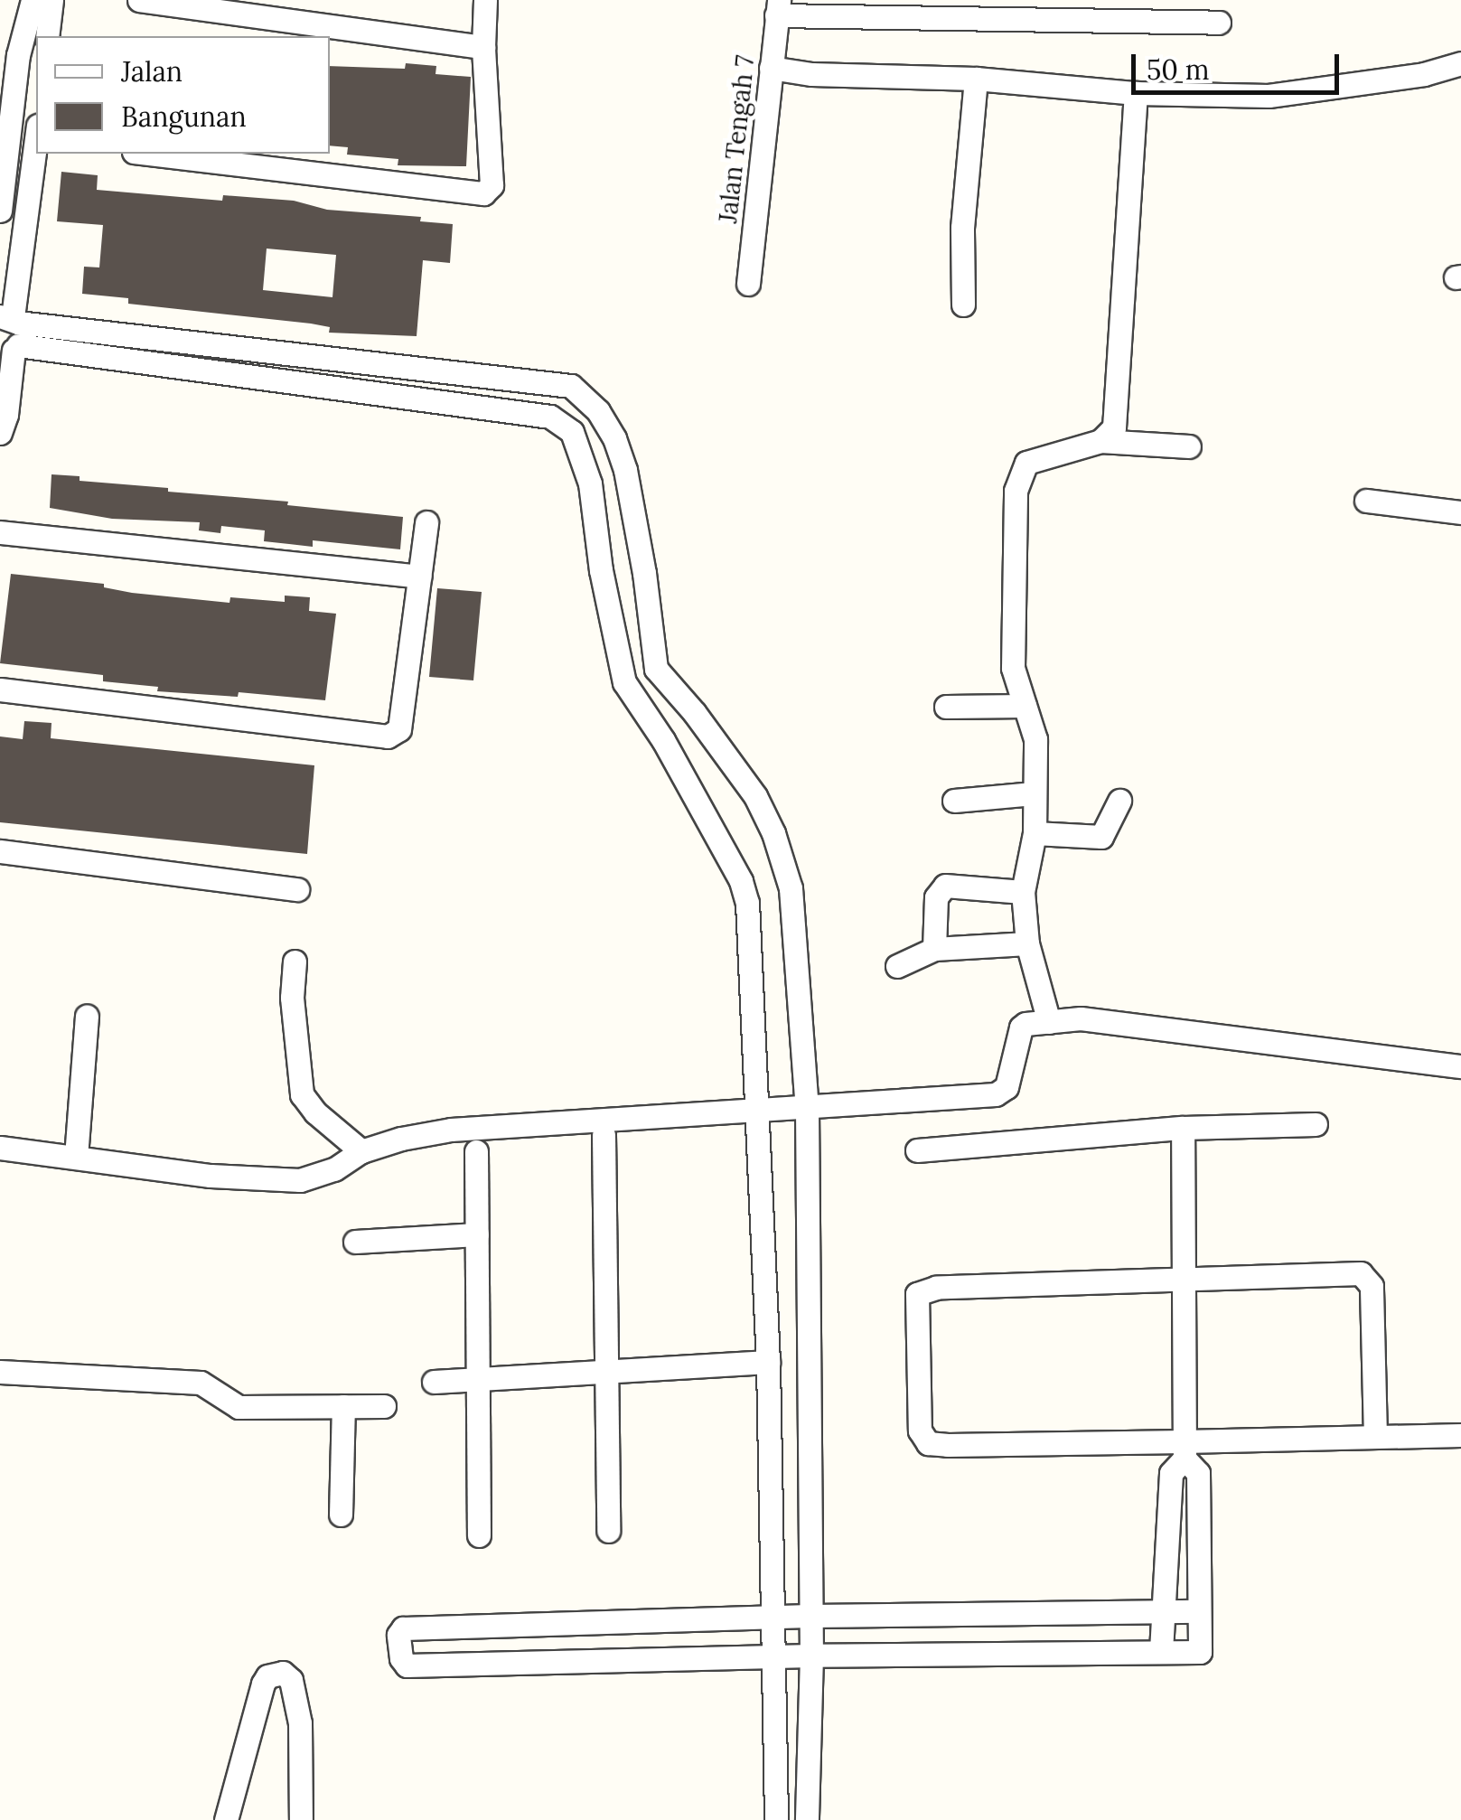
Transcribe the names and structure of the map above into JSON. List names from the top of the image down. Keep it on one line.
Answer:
{"streets":{"street":["Jalan Tengah 7"]},"legend":["Jalan","Bangunan"],"scale_bar":"50 m"}
